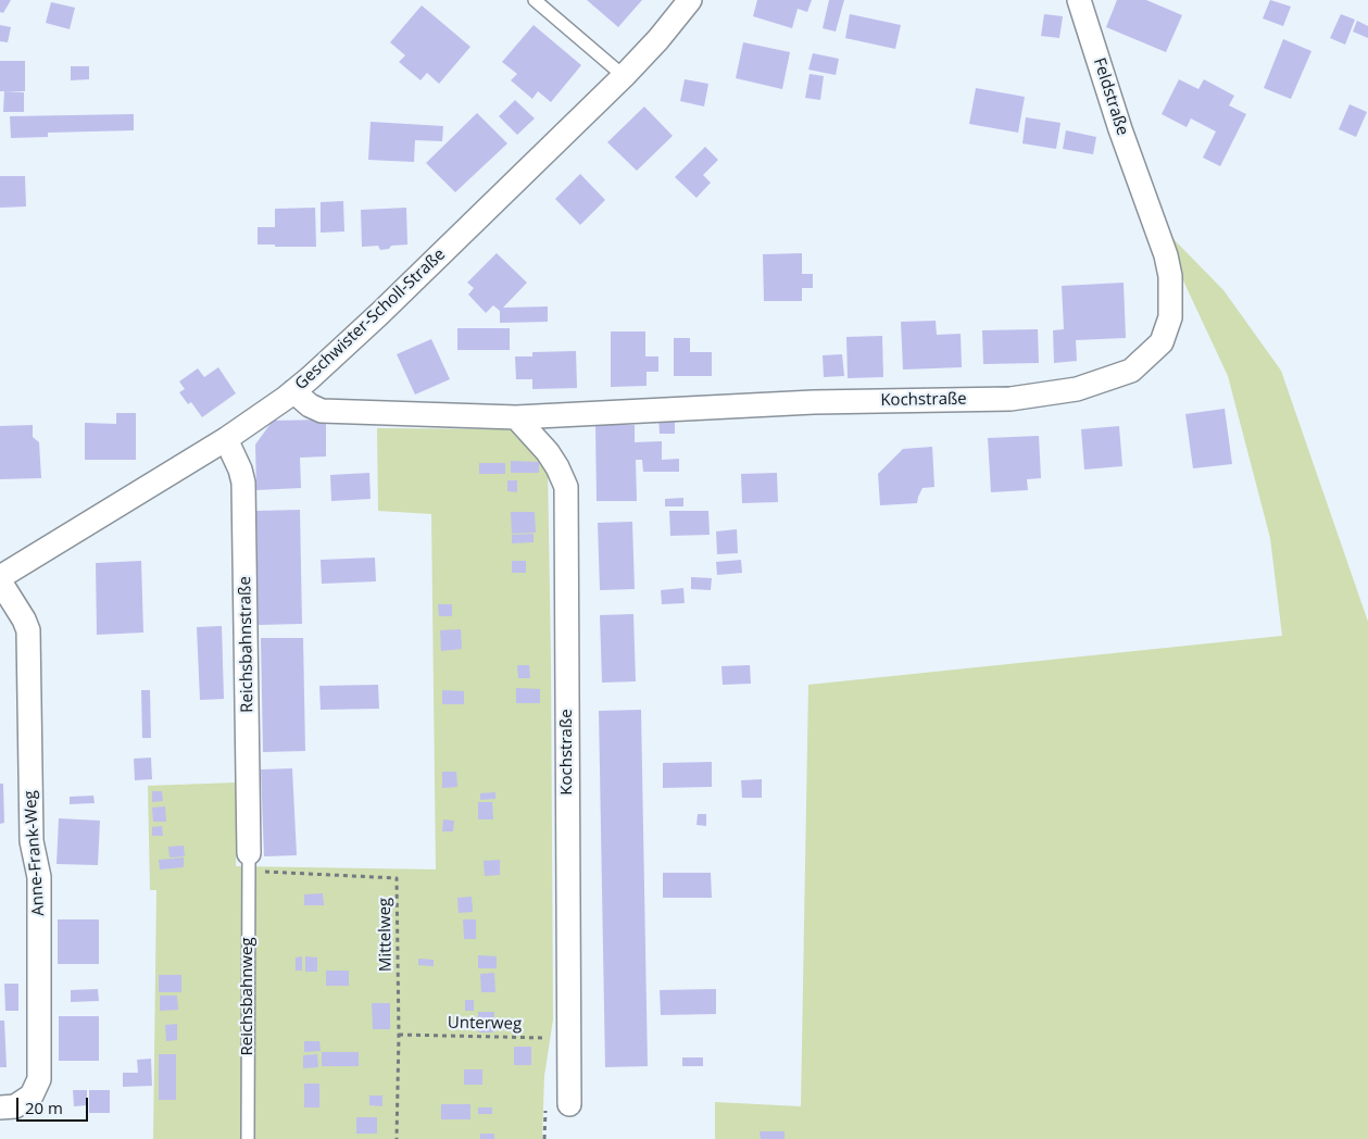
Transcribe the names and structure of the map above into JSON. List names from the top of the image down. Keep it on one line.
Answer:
{"streets":{"street":["Feldstraße","Geschwister-Scholl-Straße","Kochstraße","Reichsbahnstraße","Anne-Frank-Weg"],"lane":["Reichsbahnweg"],"path":["Mittelweg","Unterweg"]},"crossings":[["Feldstraße","Kochstraße"],["Geschwister-Scholl-Straße","Kochstraße"],["Geschwister-Scholl-Straße","Reichsbahnstraße"],["Kochstraße","Unterweg"],["Reichsbahnstraße","Mittelweg"],["Reichsbahnstraße","Reichsbahnweg"],["Mittelweg","Reichsbahnweg"],["Mittelweg","Unterweg"]],"scale_bar":"20 m"}
